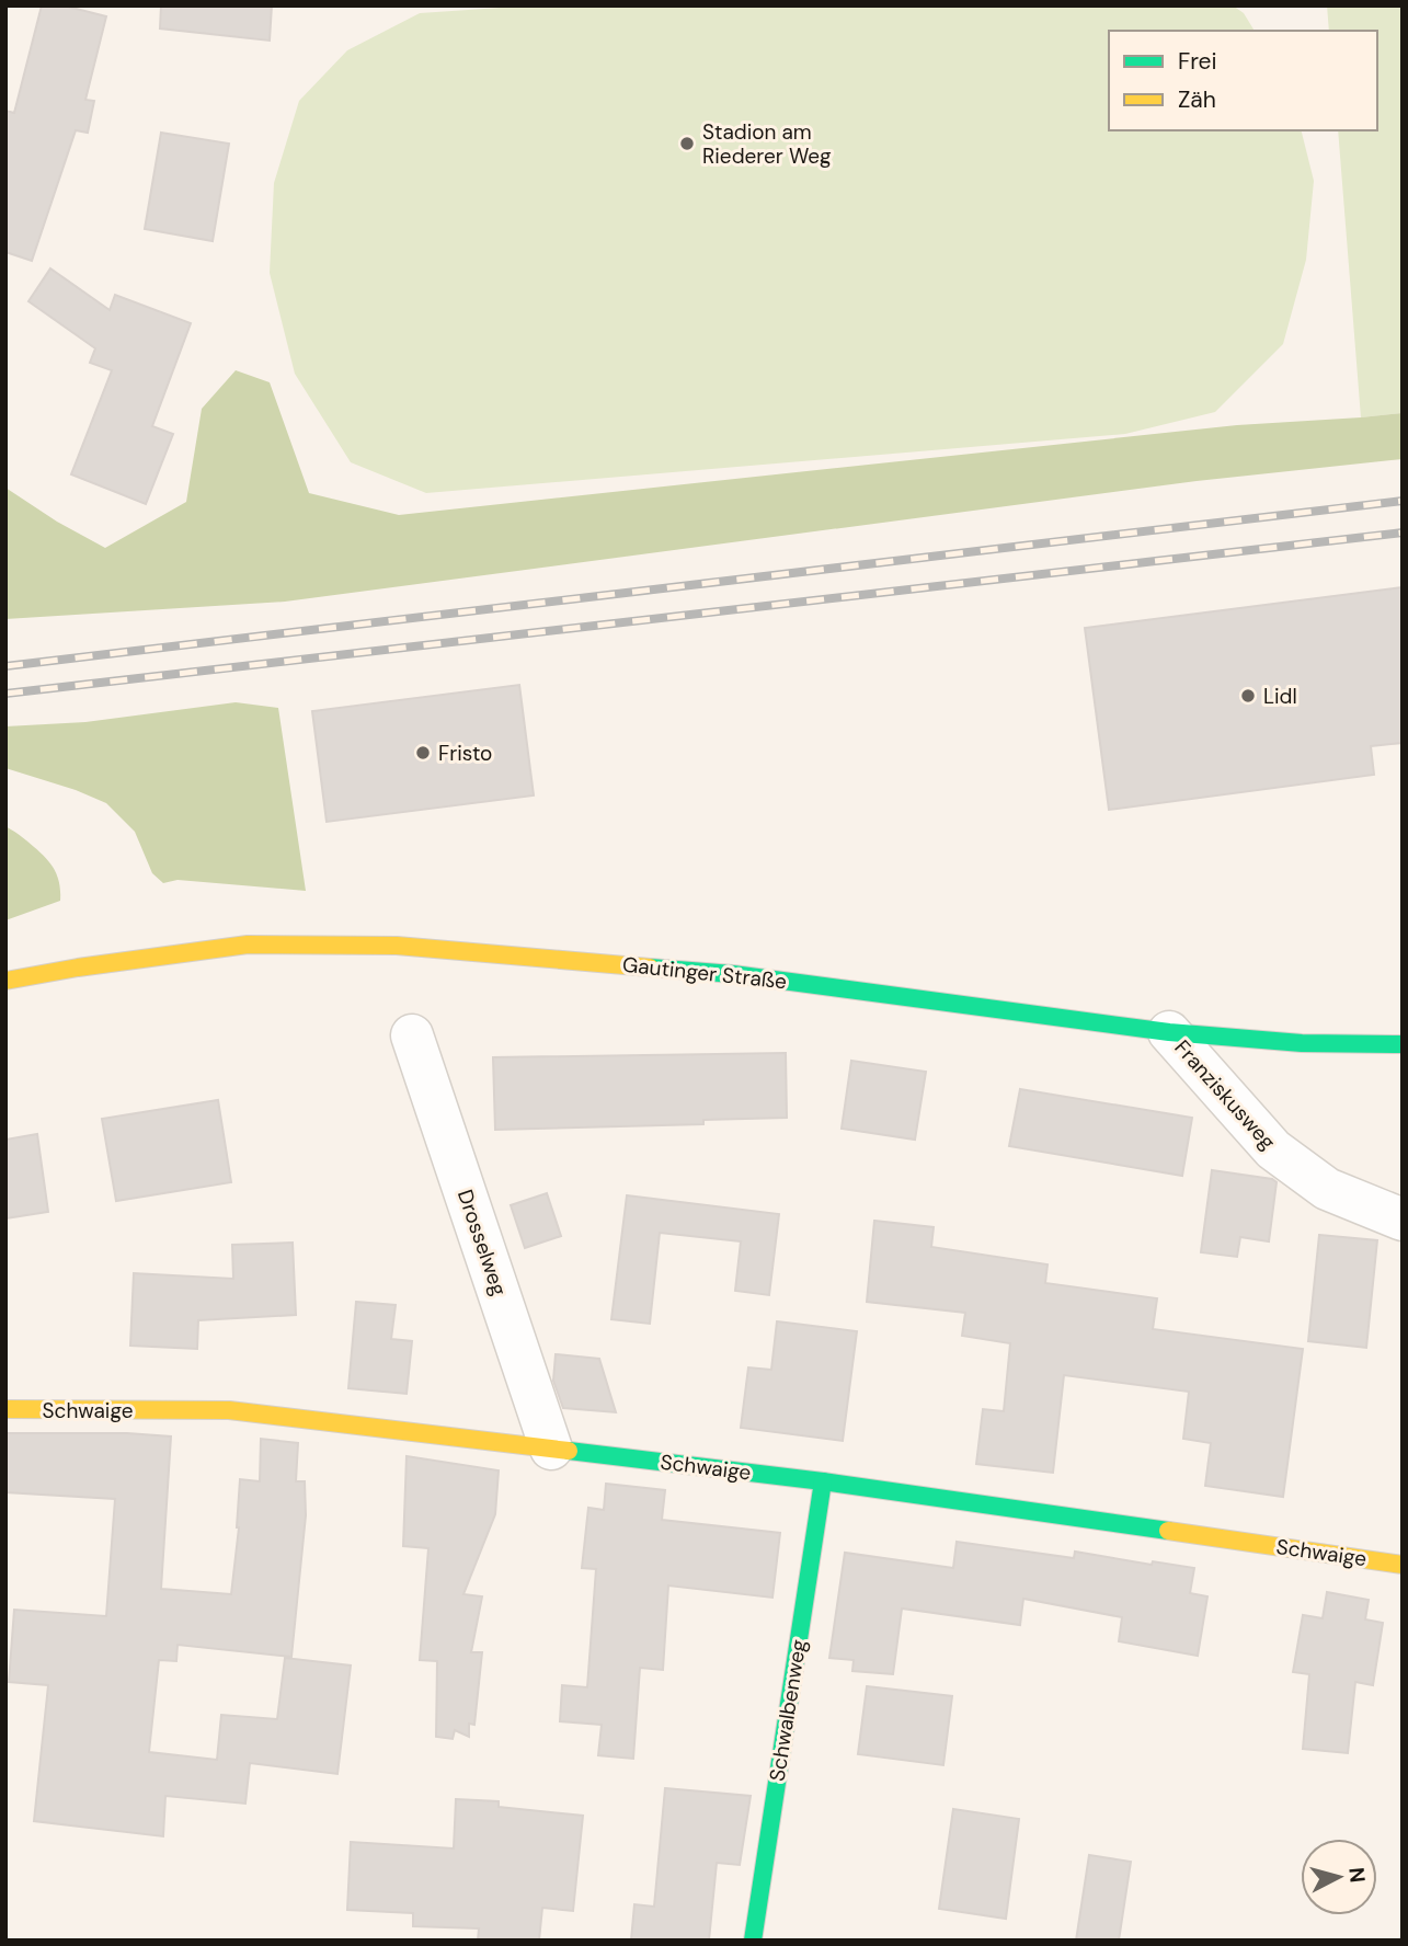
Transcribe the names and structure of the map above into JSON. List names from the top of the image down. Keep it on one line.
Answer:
{"streets":{"street":["Gautinger Straße","Franziskusweg","Drosselweg","Schwaige","Schwalbenweg"]},"crossings":[["Gautinger Straße","Franziskusweg"],["Drosselweg","Schwaige"],["Schwaige","Schwalbenweg"]],"places":["Stadion am Riederer Weg","Lidl","Fristo"],"legend":["Frei","Zäh"],"north":"right"}
